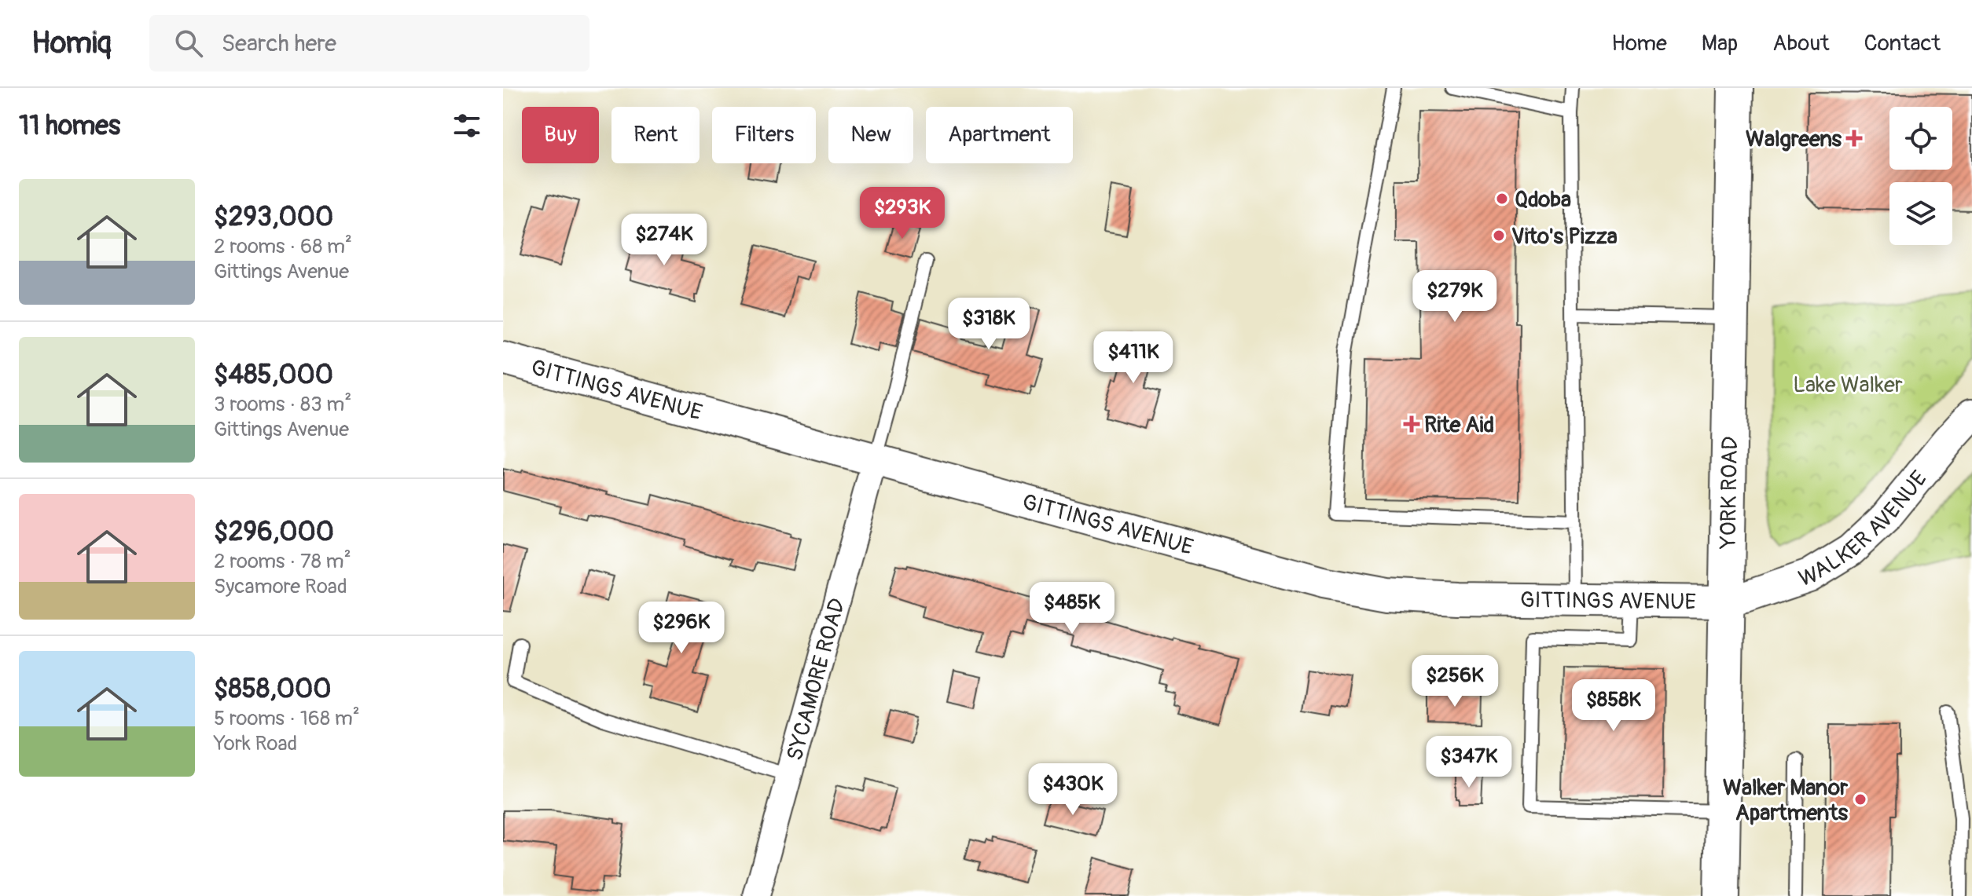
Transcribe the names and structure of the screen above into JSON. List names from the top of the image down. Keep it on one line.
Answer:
{"streets":{"main road":["YORK ROAD"],"street":["GITTINGS AVENUE","WALKER AVENUE","SYCAMORE ROAD"]},"crossings":[["GITTINGS AVENUE","YORK ROAD"],["GITTINGS AVENUE","WALKER AVENUE"],["GITTINGS AVENUE","SYCAMORE ROAD"],["YORK ROAD","WALKER AVENUE"]],"parks":["Lake Walker"],"places":{"health":["Walgreens","Rite Aid"],"other":["Qdoba","Vito's Pizza","Walker Manor Apartments"]},"page":{"header":"Homiq","search":"Search here","nav":["Home","Map","About","Contact"],"heading":"11 homes","chip":["Buy","Rent","Filters","New","Apartment"],"list":[{"name":"$293,000","note":"2 rooms · 68 m² · Gittings Avenue"},{"name":"$485,000","note":"3 rooms · 83 m² · Gittings Avenue"},{"name":"$296,000","note":"2 rooms · 78 m² · Sycamore Road"},{"name":"$858,000","note":"5 rooms · 168 m² · York Road"}],"price":["$293K","$274K","$279K","$318K","$411K","$485K","$296K","$256K","$858K","$347K","$430K"]}}
